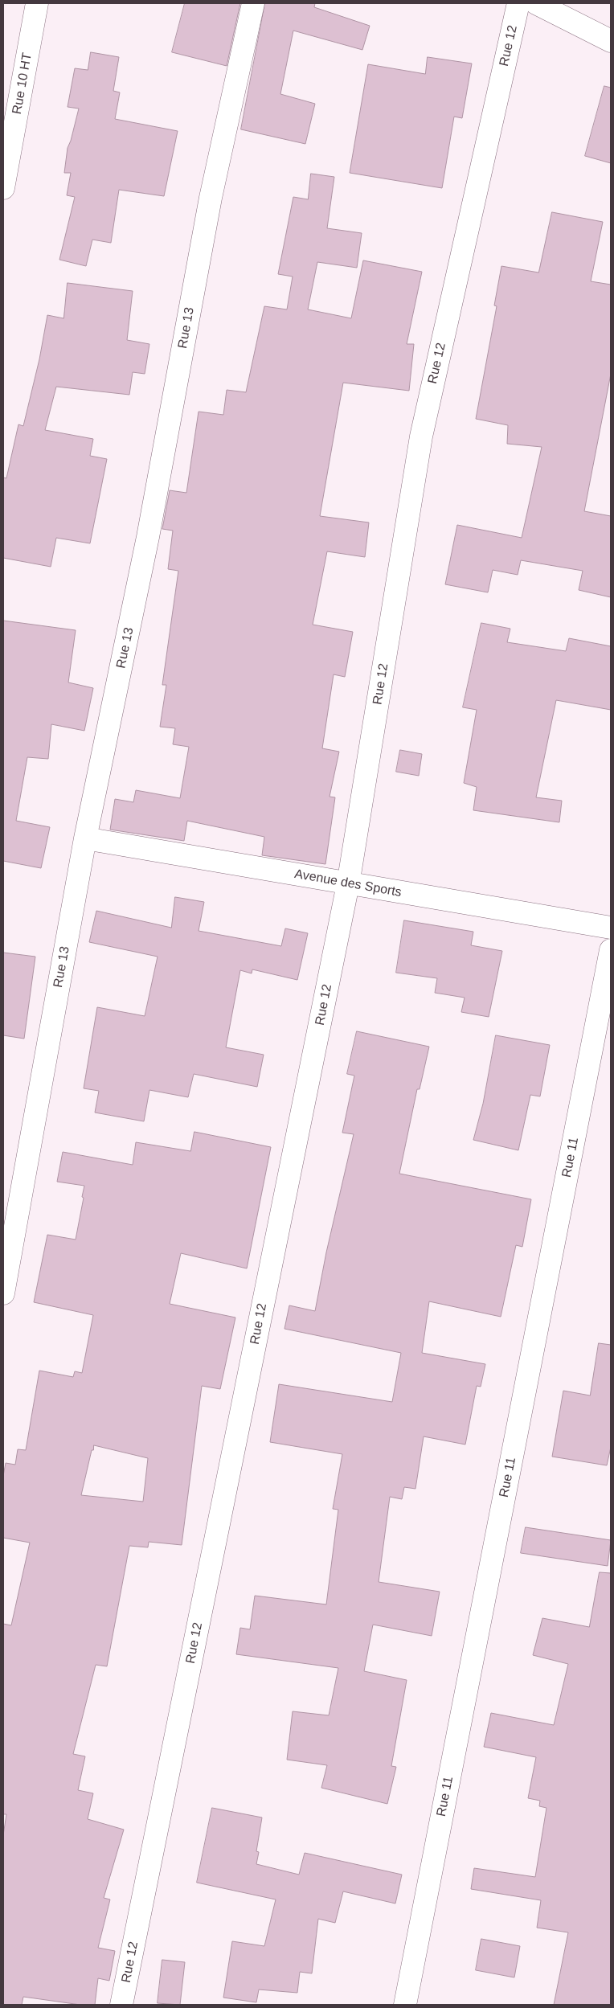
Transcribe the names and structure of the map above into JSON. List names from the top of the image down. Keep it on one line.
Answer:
{"streets":{"street":["Rue 12","Rue 10 HT","Rue 13","Avenue des Sports","Rue 11"]},"crossings":[["Rue 12","Avenue des Sports"],["Rue 13","Avenue des Sports"]]}
